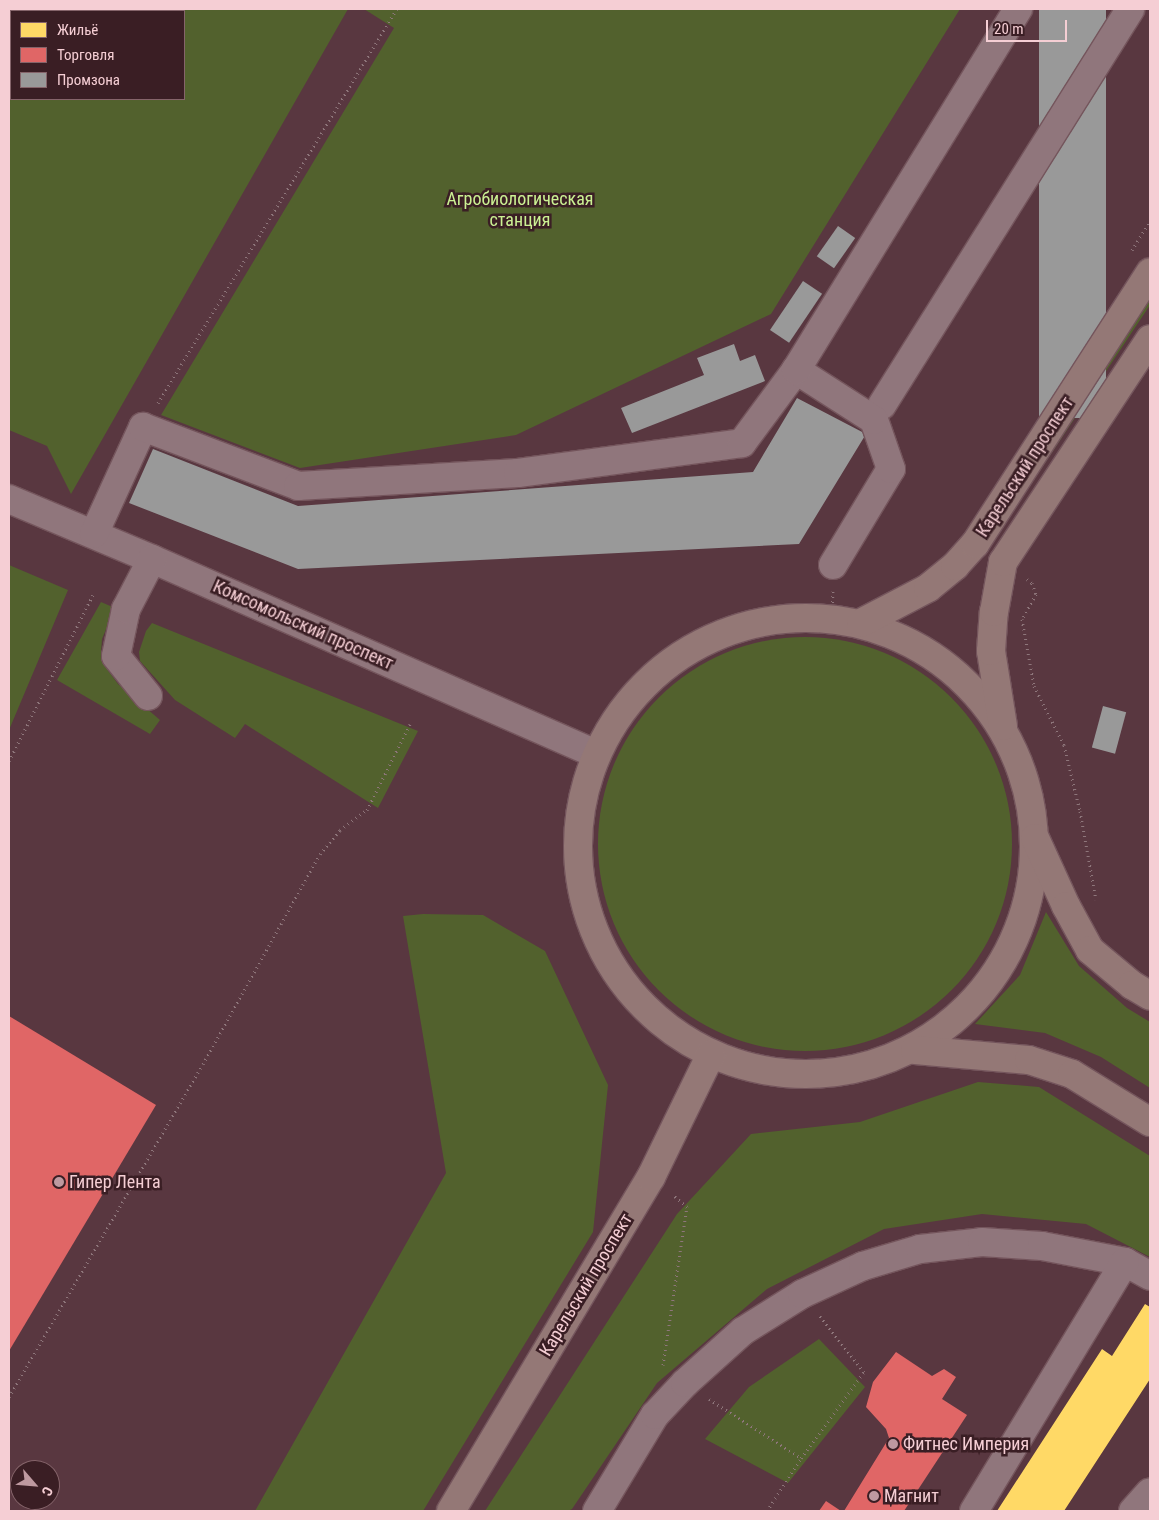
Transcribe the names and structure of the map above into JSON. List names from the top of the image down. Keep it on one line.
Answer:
{"streets":{"main road":["Карельский проспект"],"street":["Комсомольский проспект"]},"parks":["Агробиологическая станция"],"places":["Гипер Лента","Фитнес Империя","Магнит"],"legend":["Жильё","Торговля","Промзона"],"scale_bar":"20 m","north":"bottom right"}
